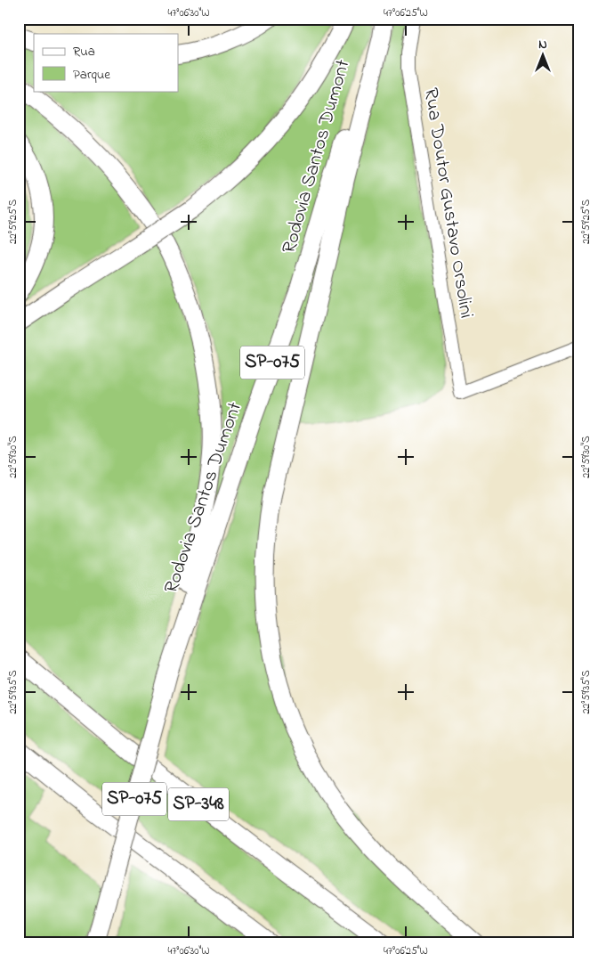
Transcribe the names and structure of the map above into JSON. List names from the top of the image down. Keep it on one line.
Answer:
{"streets":{"highway":["Rodovia Santos Dumont","SP-075","SP-348"],"street":["Rua Doutor Gustavo Orsolini"]},"legend":["Rua","Parque"],"north":"top","coordinates":["47°06'30\"W","47°06'25\"W","22°59'25\"S","22°59'30\"S","22°59'35\"S"]}
